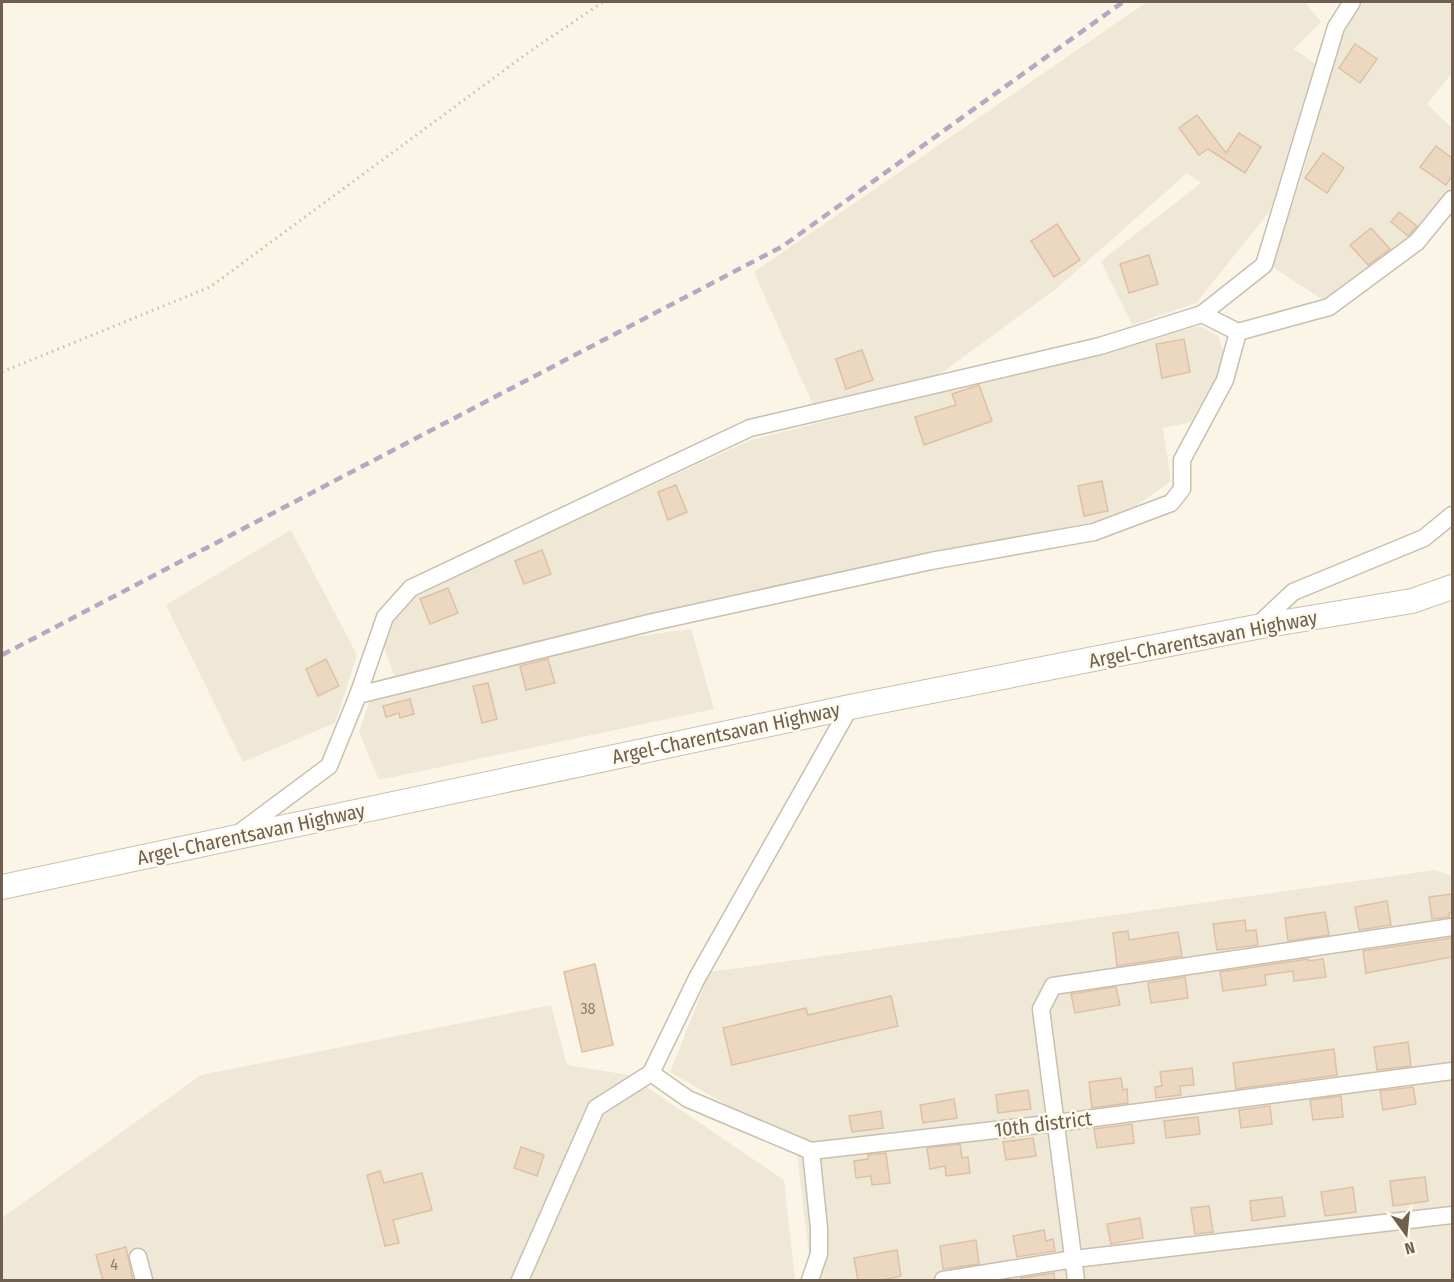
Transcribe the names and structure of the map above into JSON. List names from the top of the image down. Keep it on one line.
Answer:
{"streets":{"main road":["Argel-Charentsavan Highway"],"street":["10th district"]},"house_numbers":["38","4"],"north":"bottom"}
